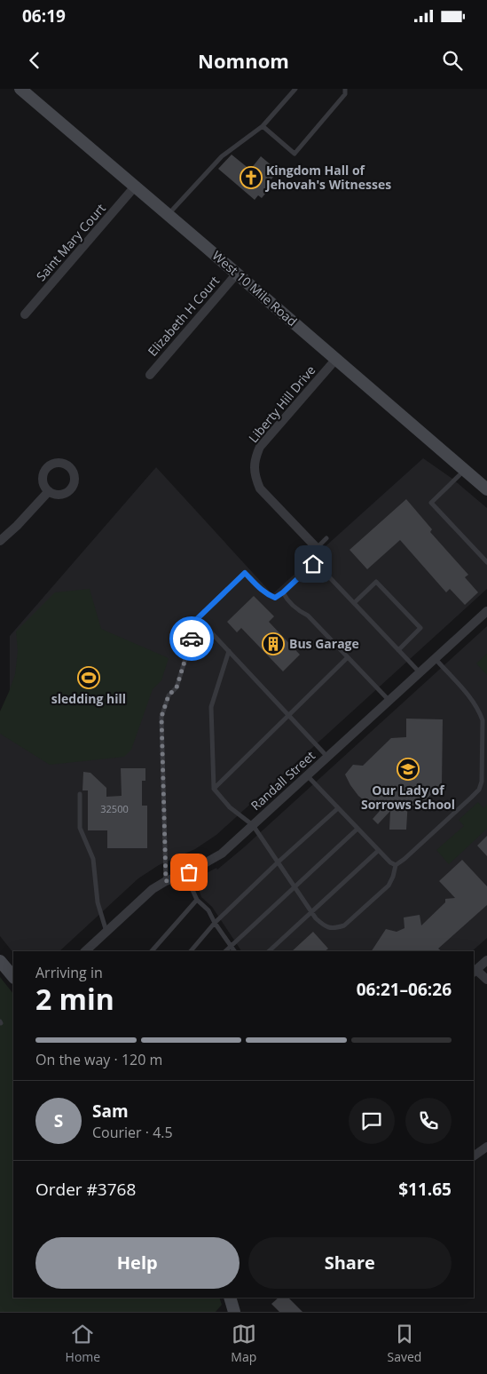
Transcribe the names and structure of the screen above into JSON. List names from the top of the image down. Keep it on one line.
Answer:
{"streets":{"street":["Saint Mary Court","West 10 Mile Road","Elizabeth H Court","Liberty Hill Drive","Randall Street"]},"crossings":[["Saint Mary Court","West 10 Mile Road"],["West 10 Mile Road","Elizabeth H Court"],["West 10 Mile Road","Liberty Hill Drive"]],"places":{"church":["Kingdom Hall of Jehovah's Witnesses"],"building":["Bus Garage"],"sports":["sledding hill"],"school or university":["Our Lady of Sorrows School"]},"house_numbers":["32500"],"page":{"status":"06:19","header":"Nomnom","heading":["2 min","Arriving in","06:21–06:26"],"panel":["Sam","Courier · 4.5","Order #3768","$11.65"],"bar":"On the way · 120 m","round":"S","buttons":["Help","Share"],"tabs":["Home","Map","Saved"]}}
